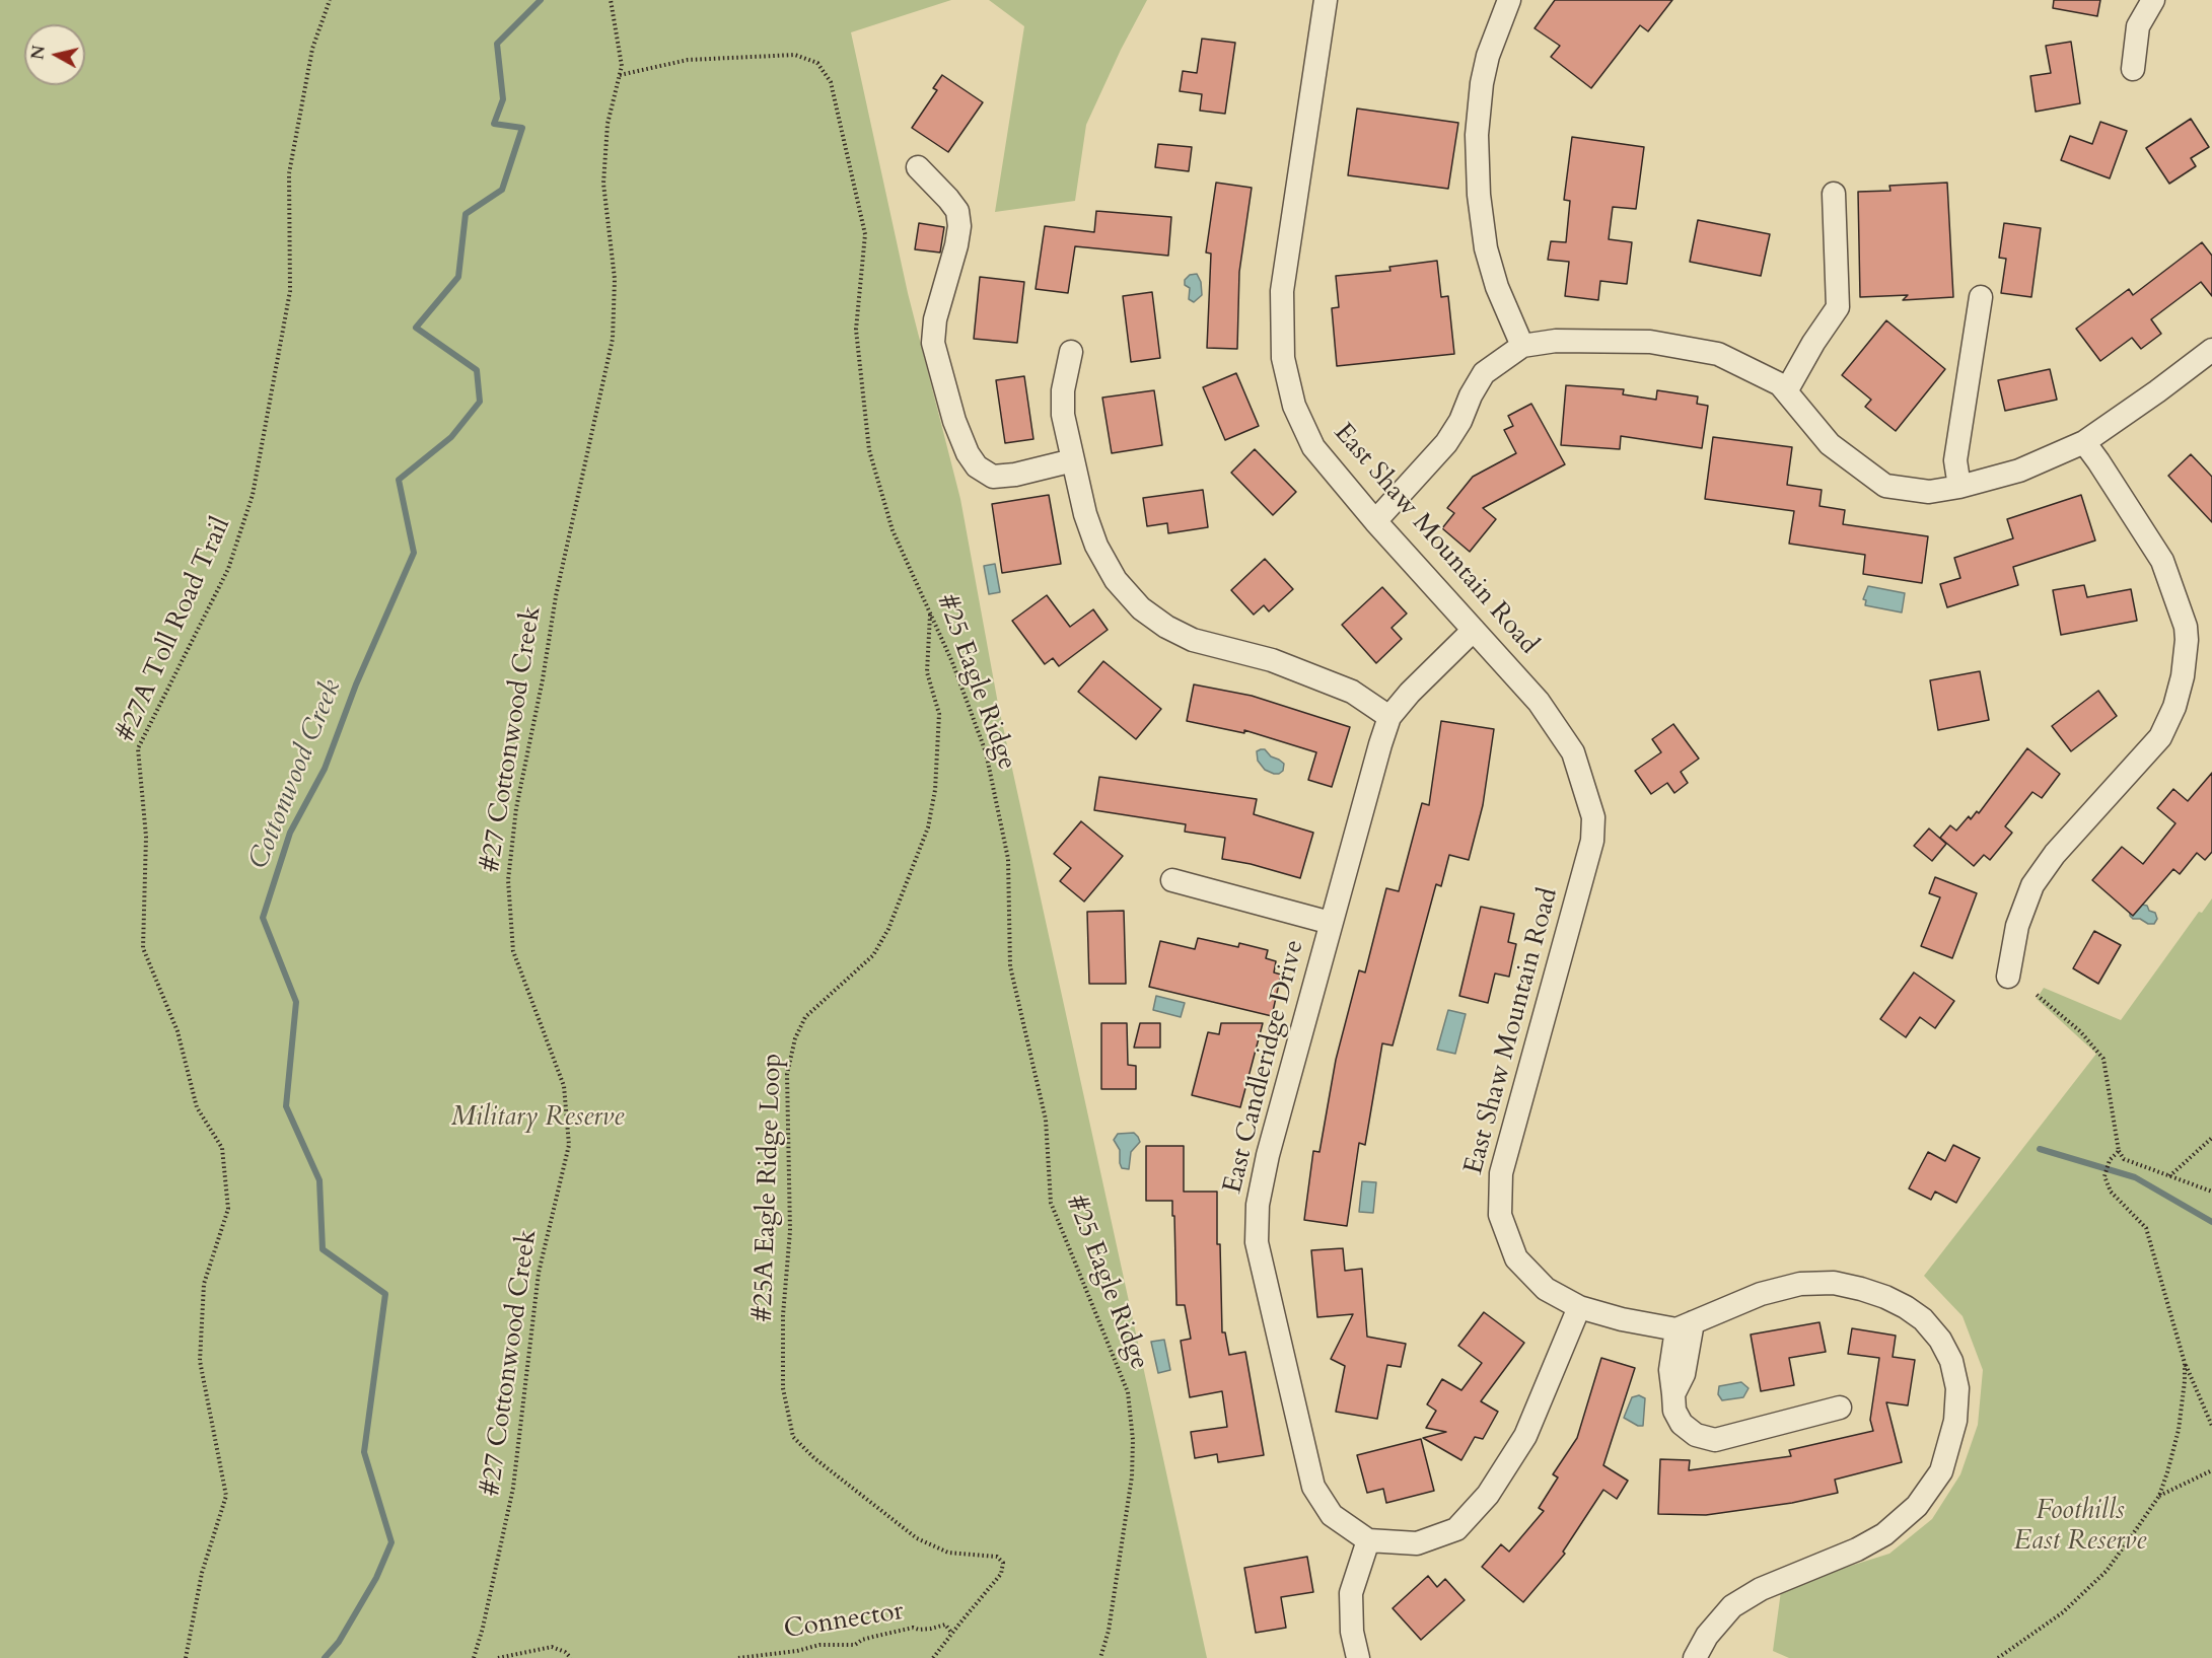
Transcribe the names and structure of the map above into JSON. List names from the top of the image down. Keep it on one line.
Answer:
{"streets":{"street":["East Shaw Mountain Road","East Candleridge Drive"],"path":["#27A Toll Road Trail","#25 Eagle Ridge","#27 Cottonwood Creek","#25A Eagle Ridge Loop","Connector"]},"crossings":[["East Shaw Mountain Road","East Candleridge Drive"],["#25 Eagle Ridge","#27 Cottonwood Creek"],["#25 Eagle Ridge","#25A Eagle Ridge Loop"],["#25A Eagle Ridge Loop","Connector"]],"water":["Cottonwood Creek"],"parks":["Military Reserve","Foothills East Reserve"],"north":"left"}
